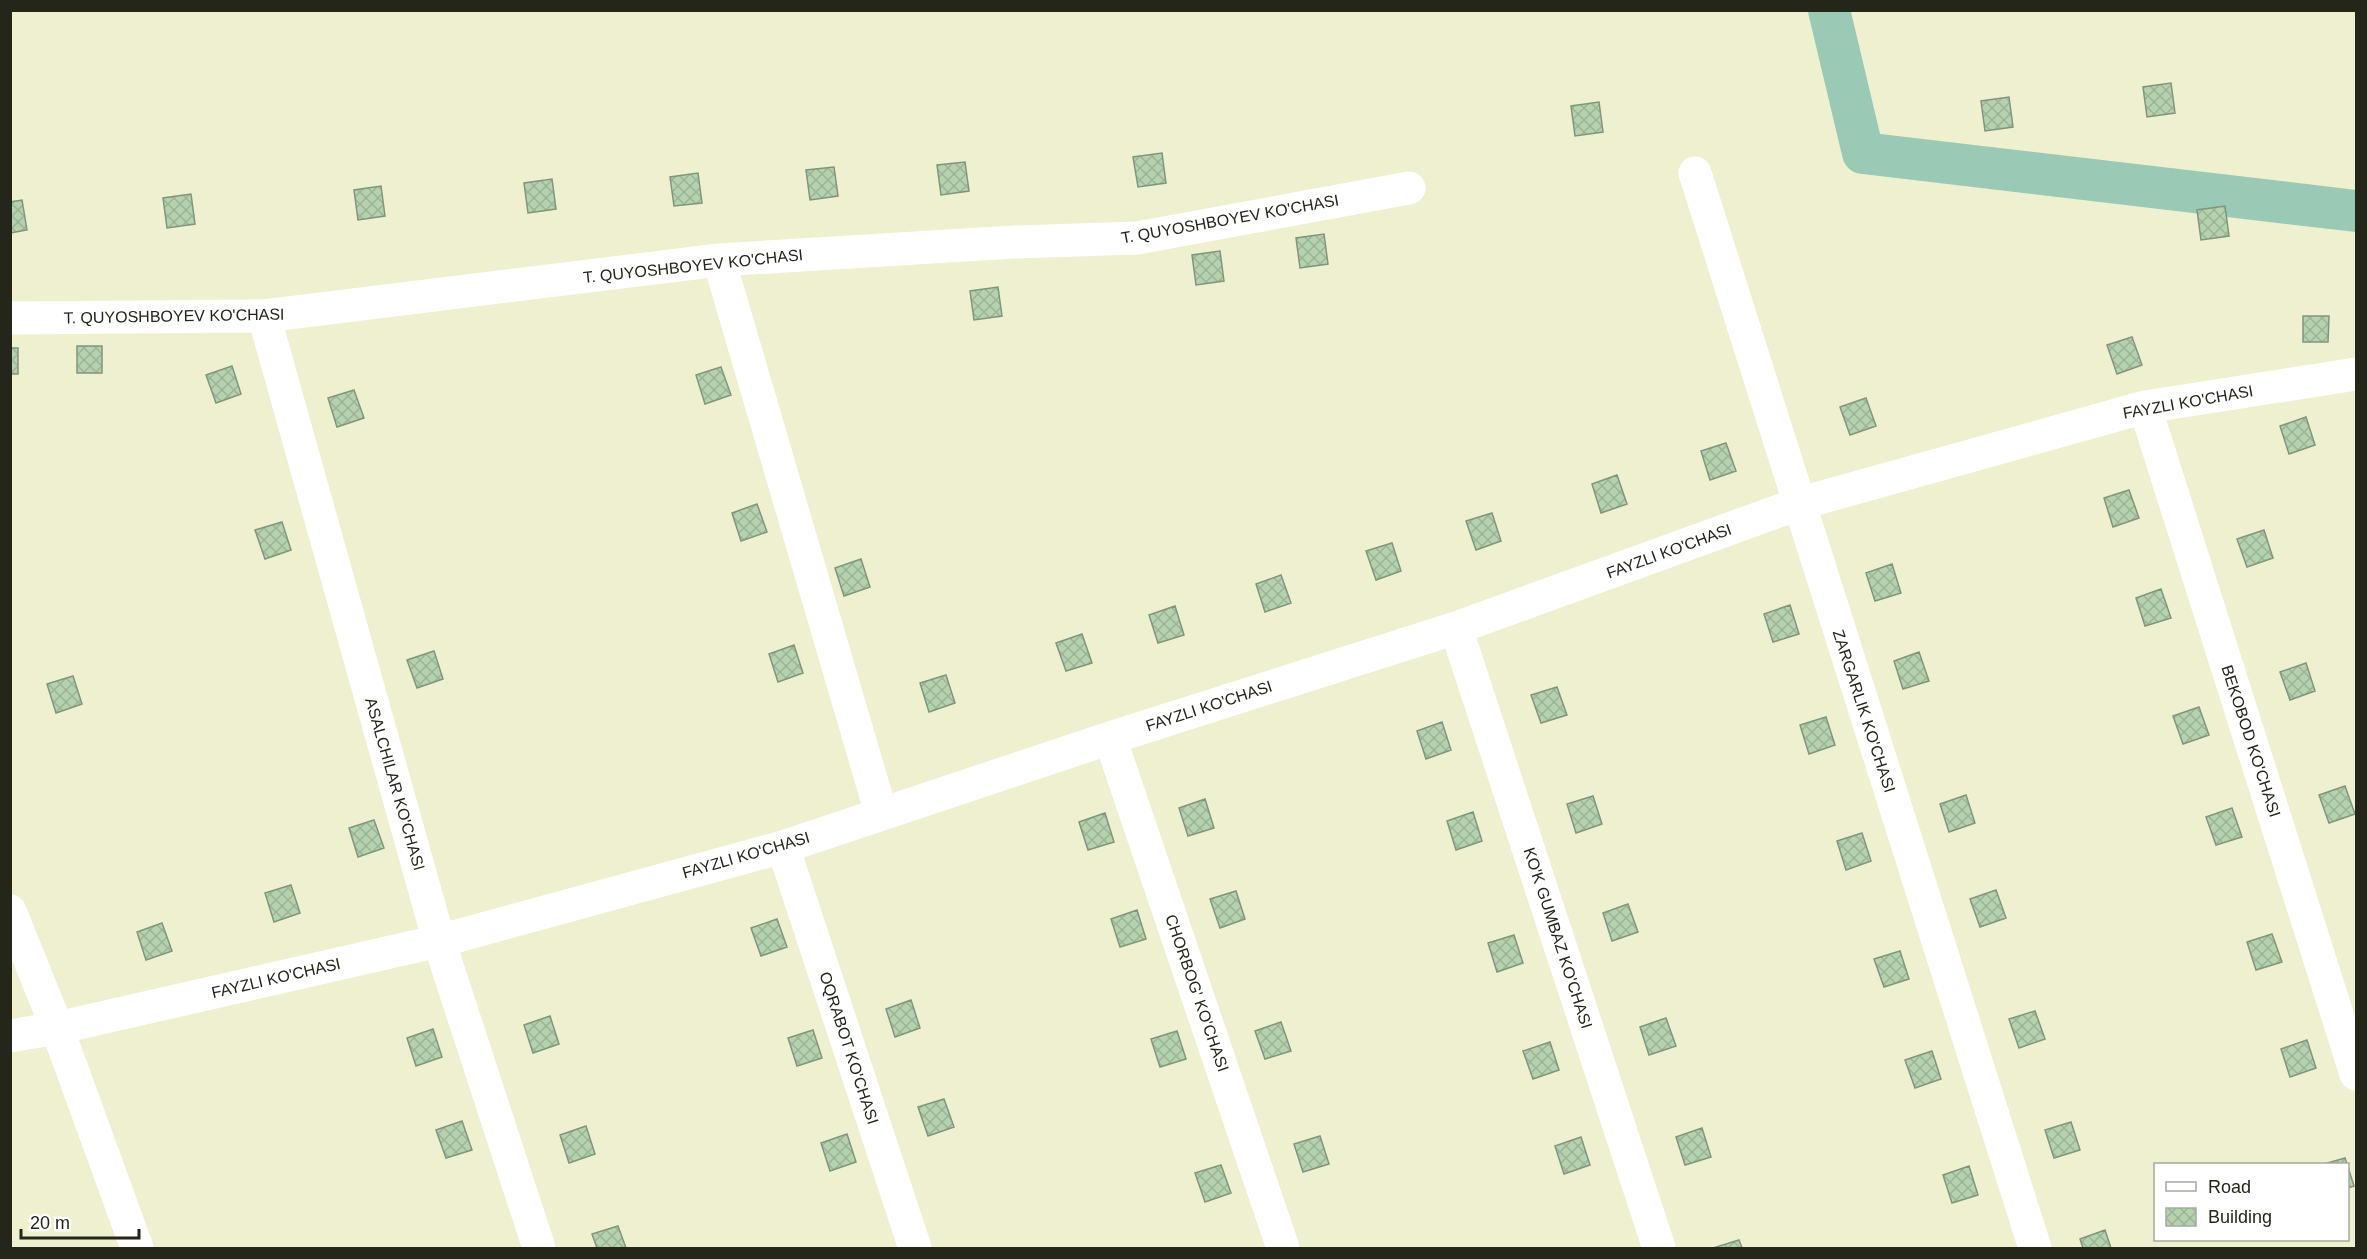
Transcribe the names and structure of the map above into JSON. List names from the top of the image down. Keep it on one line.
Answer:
{"streets":{"street":["T. QUYOSHBOYEV KO'CHASI","FAYZLI KO'CHASI","ZARGARLIK KO'CHASI","BEKOBOD KO'CHASI","ASALCHILAR KO'CHASI","KO'K GUMBAZ KO'CHASI","CHORBOG' KO'CHASI","OQRABOT KO'CHASI"]},"crossings":[["T. QUYOSHBOYEV KO'CHASI","ASALCHILAR KO'CHASI"],["FAYZLI KO'CHASI","ZARGARLIK KO'CHASI"],["FAYZLI KO'CHASI","BEKOBOD KO'CHASI"],["FAYZLI KO'CHASI","ASALCHILAR KO'CHASI"],["FAYZLI KO'CHASI","KO'K GUMBAZ KO'CHASI"],["FAYZLI KO'CHASI","CHORBOG' KO'CHASI"],["FAYZLI KO'CHASI","OQRABOT KO'CHASI"]],"legend":["Road","Building"],"scale_bar":"20 m"}
